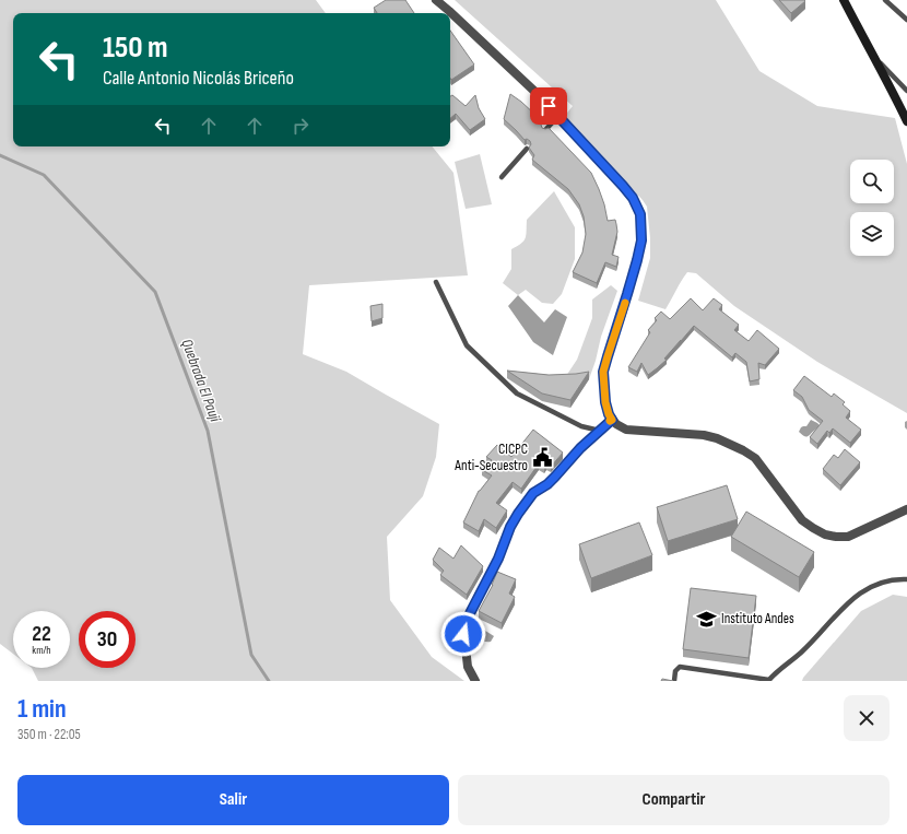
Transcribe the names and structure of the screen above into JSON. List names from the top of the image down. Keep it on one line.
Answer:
{"water":["Quebrada El Paují"],"places":{"public building":["CICPC Anti-Secuestro"],"school or university":["Instituto Andes"]},"page":{"turn":["150 m","Calle Antonio Nicolás Briceño"],"speed":"22 km/h","limit":"30","heading":["1 min","350 m · 22:05"],"buttons":["Salir","Compartir"]}}
